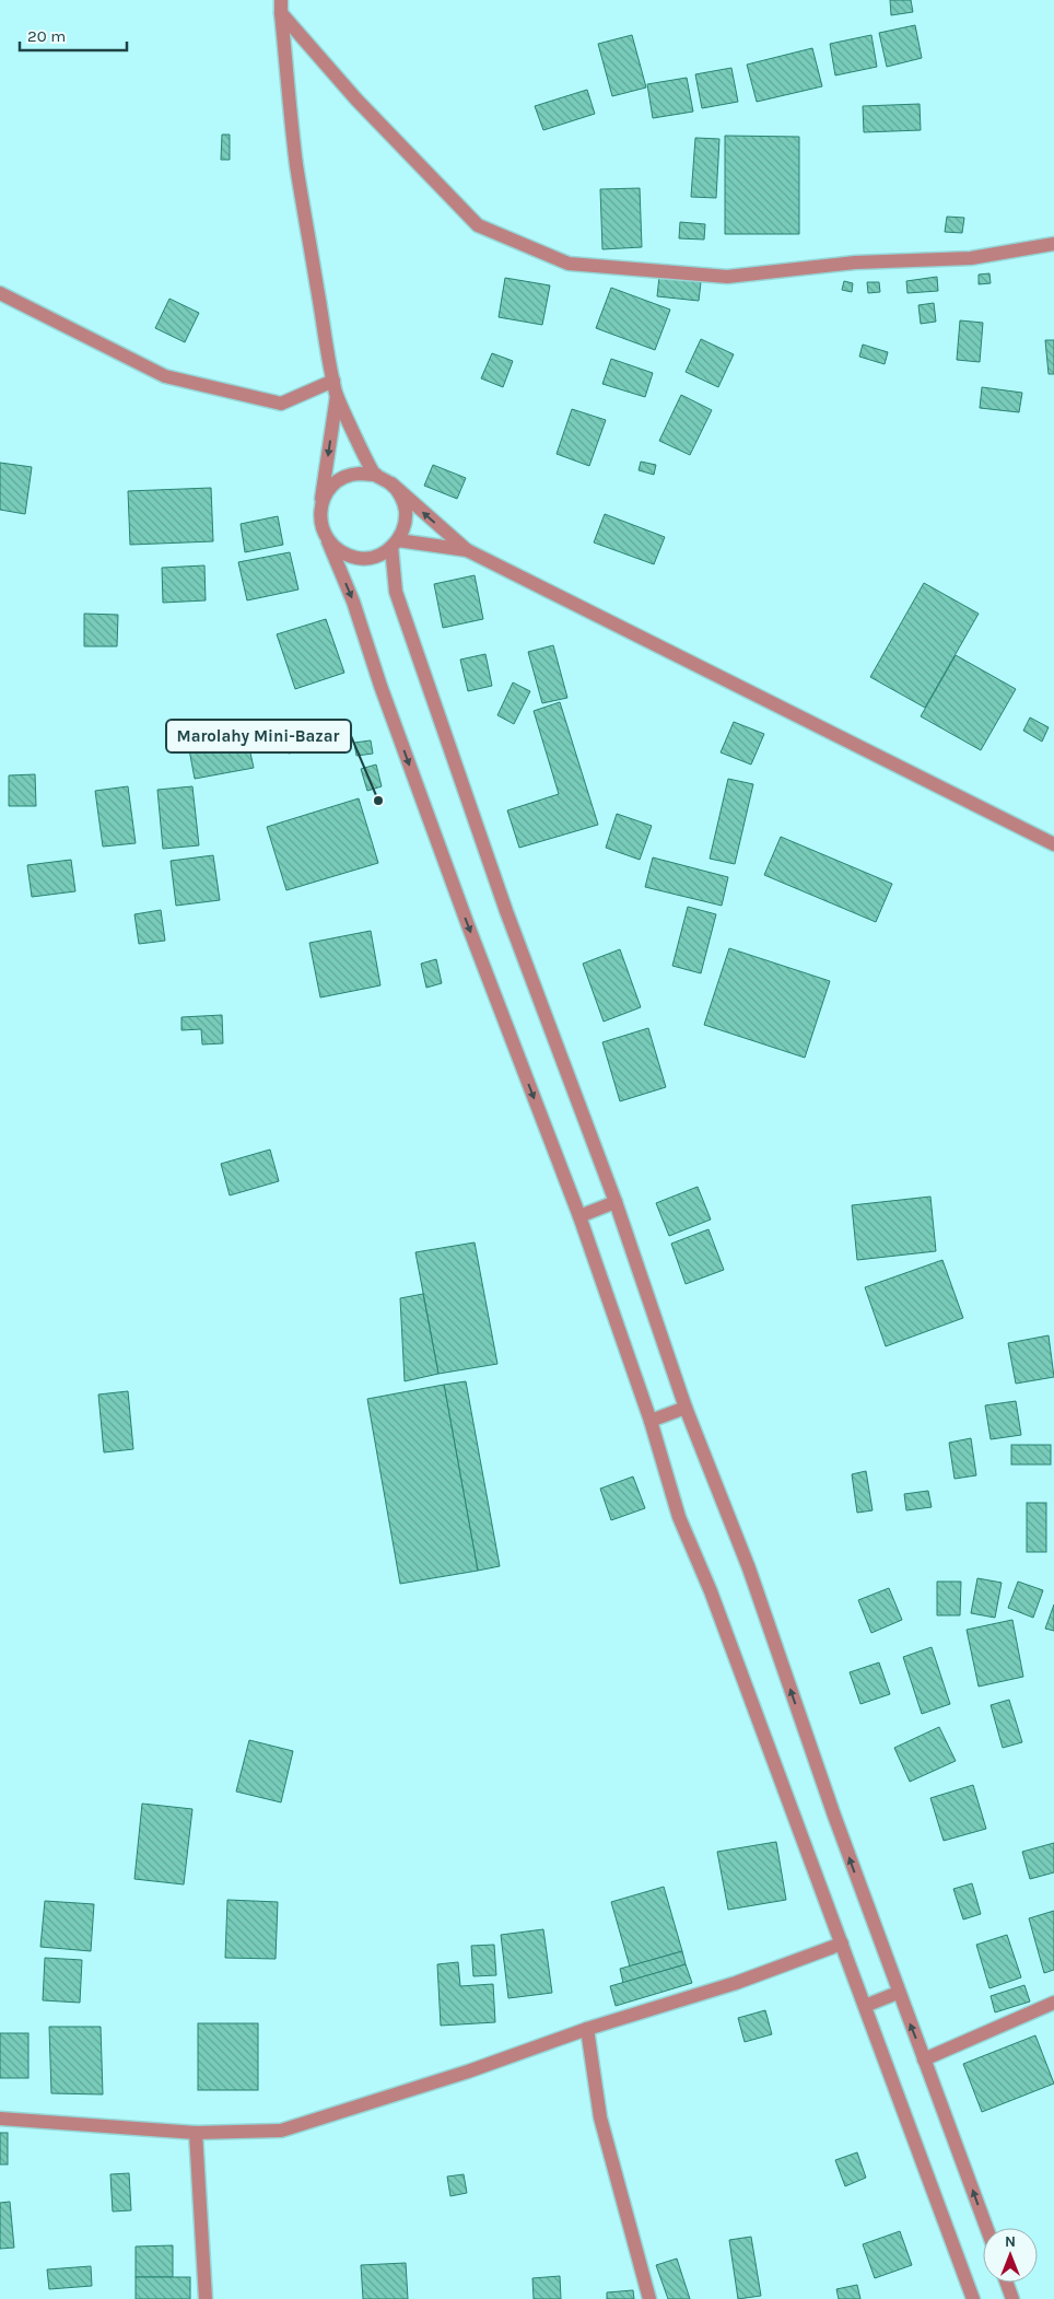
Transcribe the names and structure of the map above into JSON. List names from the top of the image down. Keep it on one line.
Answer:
{"places":["Marolahy Mini-Bazar"],"scale_bar":"20 m","north":"top"}
